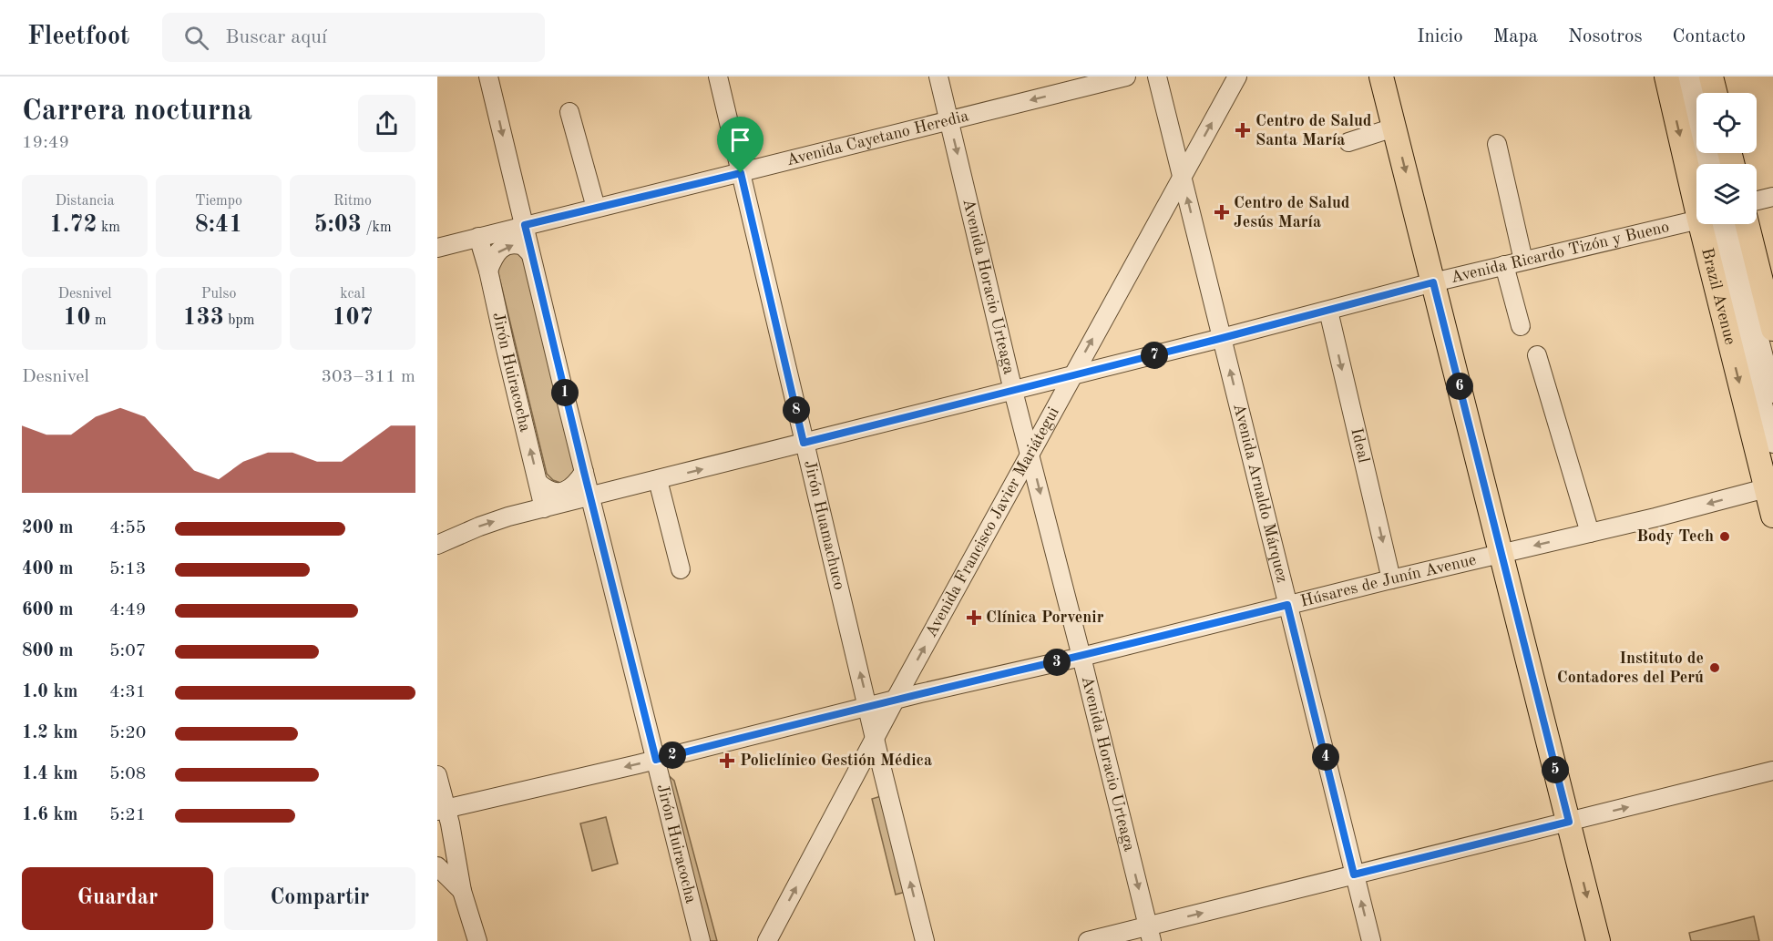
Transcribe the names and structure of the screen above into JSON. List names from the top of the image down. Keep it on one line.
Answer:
{"streets":{"main road":["Brazil Avenue"],"street":["Avenida Cayetano Heredia","Avenida Ricardo Tizón y Bueno","Avenida Horacio Urteaga","Jirón Huiracocha","Ideal","Avenida Arnaldo Márquez","Avenida Francisco Javier Mariátegui","Jirón Huamachuco","Húsares de Junín Avenue"]},"crossings":[["Avenida Cayetano Heredia","Avenida Horacio Urteaga"],["Avenida Cayetano Heredia","Jirón Huiracocha"],["Avenida Cayetano Heredia","Jirón Huamachuco"],["Avenida Ricardo Tizón y Bueno","Avenida Horacio Urteaga"],["Avenida Ricardo Tizón y Bueno","Jirón Huiracocha"],["Avenida Ricardo Tizón y Bueno","Ideal"],["Avenida Ricardo Tizón y Bueno","Avenida Arnaldo Márquez"],["Avenida Ricardo Tizón y Bueno","Avenida Francisco Javier Mariátegui"],["Avenida Ricardo Tizón y Bueno","Jirón Huamachuco"],["Avenida Horacio Urteaga","Avenida Francisco Javier Mariátegui"],["Avenida Horacio Urteaga","Húsares de Junín Avenue"],["Brazil Avenue","Húsares de Junín Avenue"],["Jirón Huiracocha","Húsares de Junín Avenue"],["Ideal","Húsares de Junín Avenue"],["Avenida Arnaldo Márquez","Avenida Francisco Javier Mariátegui"],["Avenida Arnaldo Márquez","Húsares de Junín Avenue"],["Avenida Francisco Javier Mariátegui","Jirón Huamachuco"],["Avenida Francisco Javier Mariátegui","Húsares de Junín Avenue"],["Jirón Huamachuco","Húsares de Junín Avenue"]],"one_way":["Avenida Horacio Urteaga","Ideal","Avenida Arnaldo Márquez","Avenida Francisco Javier Mariátegui","Jirón Huamachuco","Húsares de Junín Avenue"],"places":{"health":["Centro de Salud Santa María","Centro de Salud Jesús María","Clínica Porvenir","Policlínico Gestión Médica"],"other":["Body Tech","Instituto de Contadores del Perú"]},"page":{"header":"Fleetfoot","search":"Buscar aquí","nav":["Inicio","Mapa","Nosotros","Contacto"],"heading":["Carrera nocturna","19:49"],"stats":[["Distancia","1.72 km"],["Tiempo","8:41"],["Ritmo","5:03 /km"],["Desnivel","10 m"],["Pulso","133 bpm"],["kcal","107"]],"pins":["7","6","1","8","3","2","4","5"],"chart":["Desnivel","303–311 m"],"list":[{"name":"200 m","note":"4:55"},{"name":"400 m","note":"5:13"},{"name":"600 m","note":"4:49"},{"name":"800 m","note":"5:07"},{"name":"1.0 km","note":"4:31"},{"name":"1.2 km","note":"5:20"},{"name":"1.4 km","note":"5:08"},{"name":"1.6 km","note":"5:21"}],"buttons":["Guardar","Compartir"]}}
